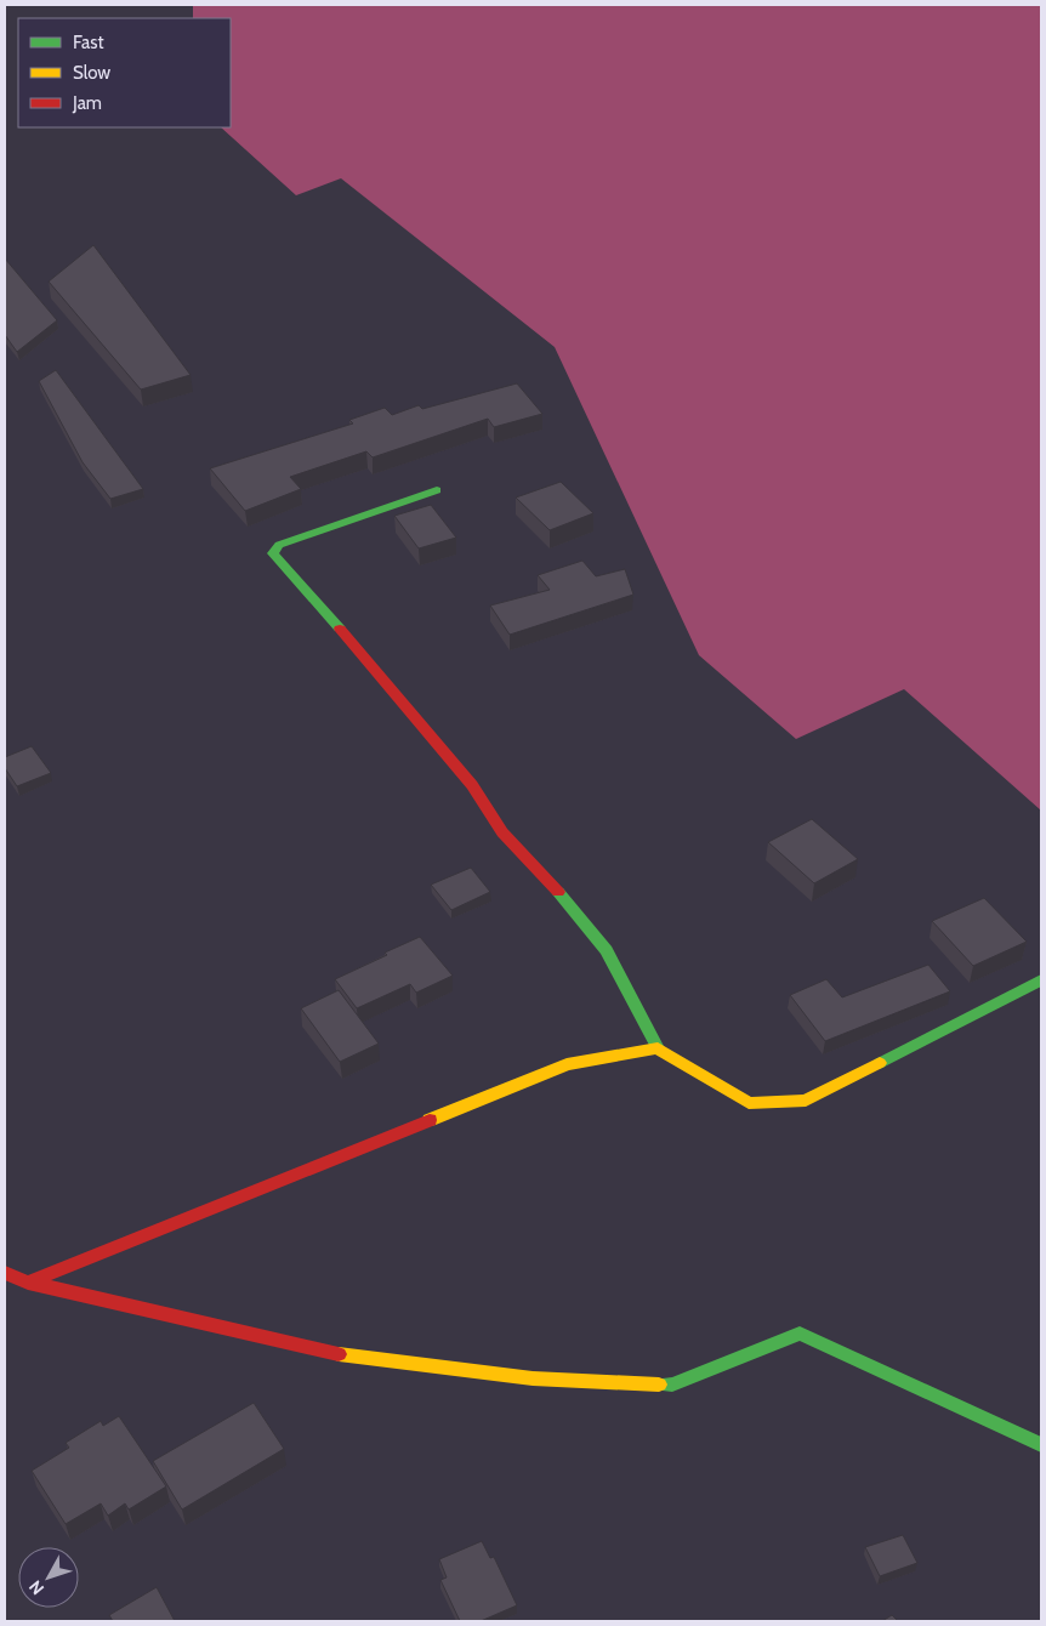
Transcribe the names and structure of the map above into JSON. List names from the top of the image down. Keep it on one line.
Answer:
{"legend":["Fast","Slow","Jam"],"north":"bottom left"}
